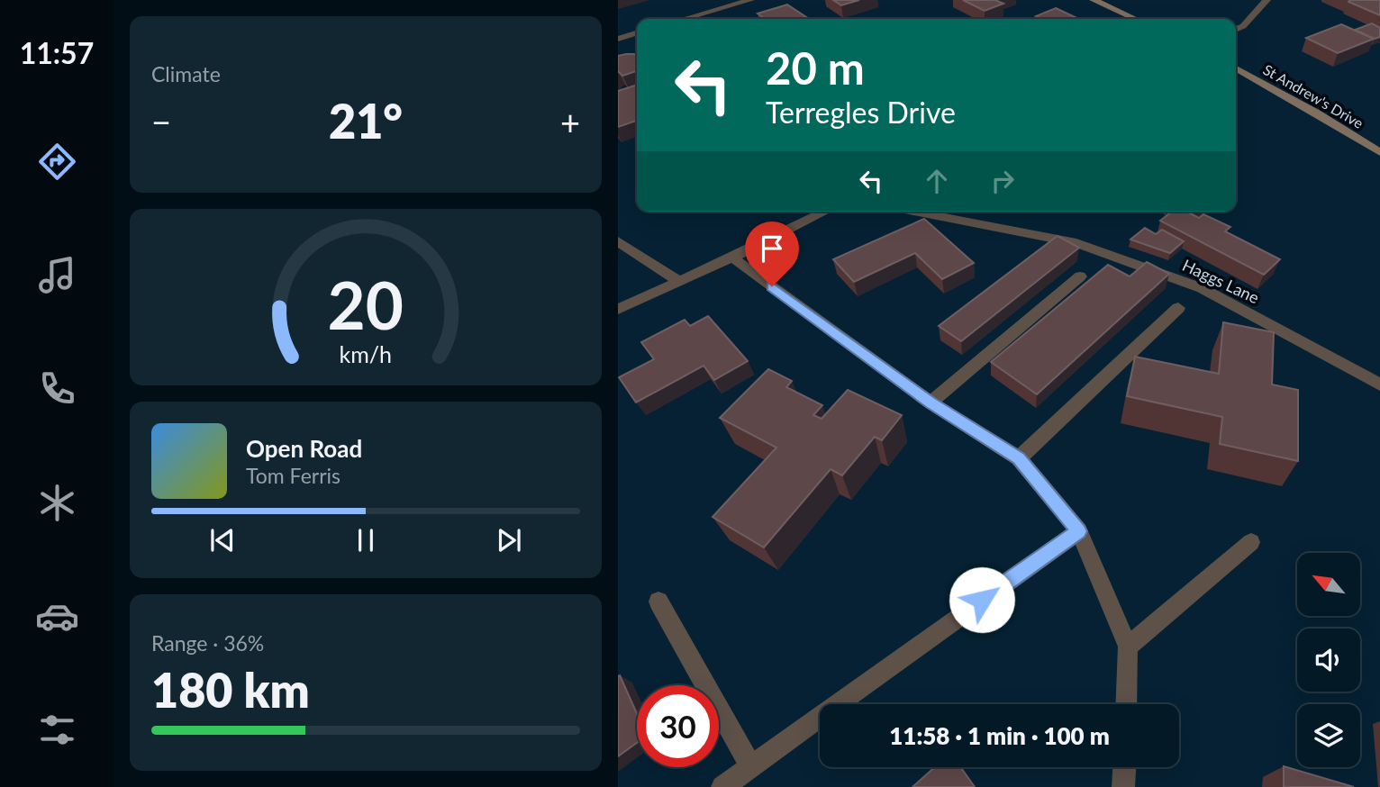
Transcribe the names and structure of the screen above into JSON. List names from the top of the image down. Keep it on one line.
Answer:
{"streets":{"street":["St Andrew's Drive","Haggs Lane"]},"north":"top left","page":{"tabs":"11:57","tile":["Climate",["Range · 36%","180 km"]],"turn":["20 m","Terregles Drive"],"heat":["−","21°","+"],"song":["Open Road","Tom Ferris"],"limit":"30","trip":"11:58 · 1 min · 100 m","gauge":["20","km/h"]}}
